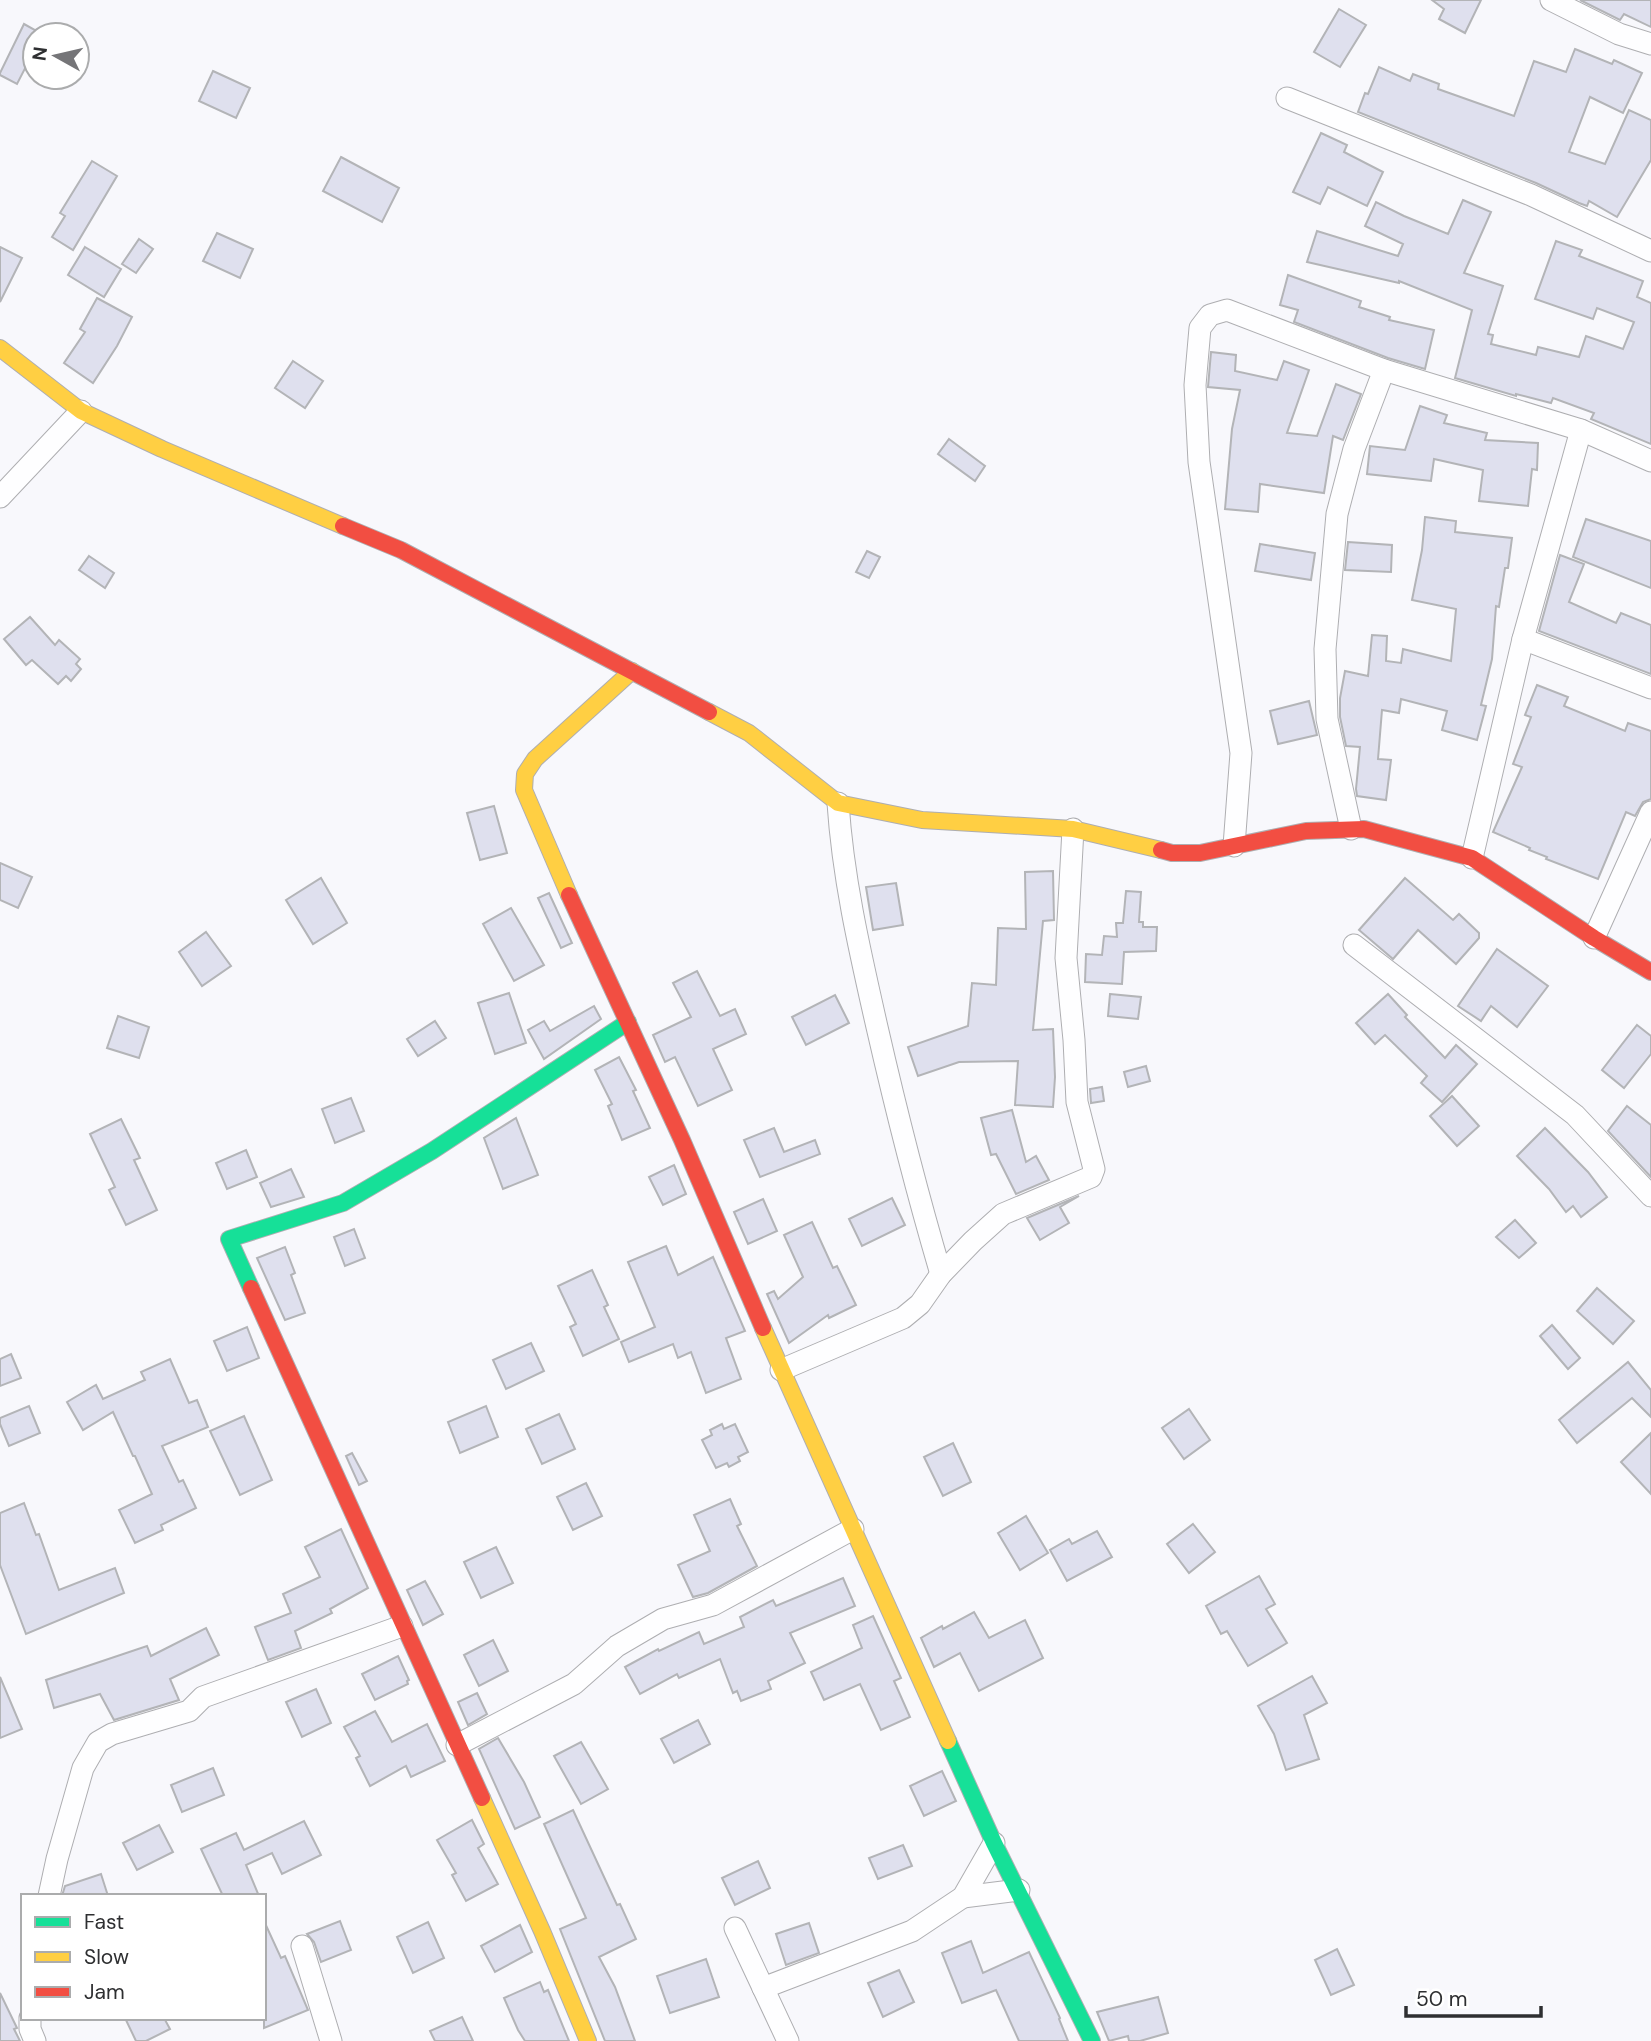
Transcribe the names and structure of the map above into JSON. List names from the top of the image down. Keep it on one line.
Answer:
{"legend":["Fast","Slow","Jam"],"scale_bar":"50 m","north":"left"}
